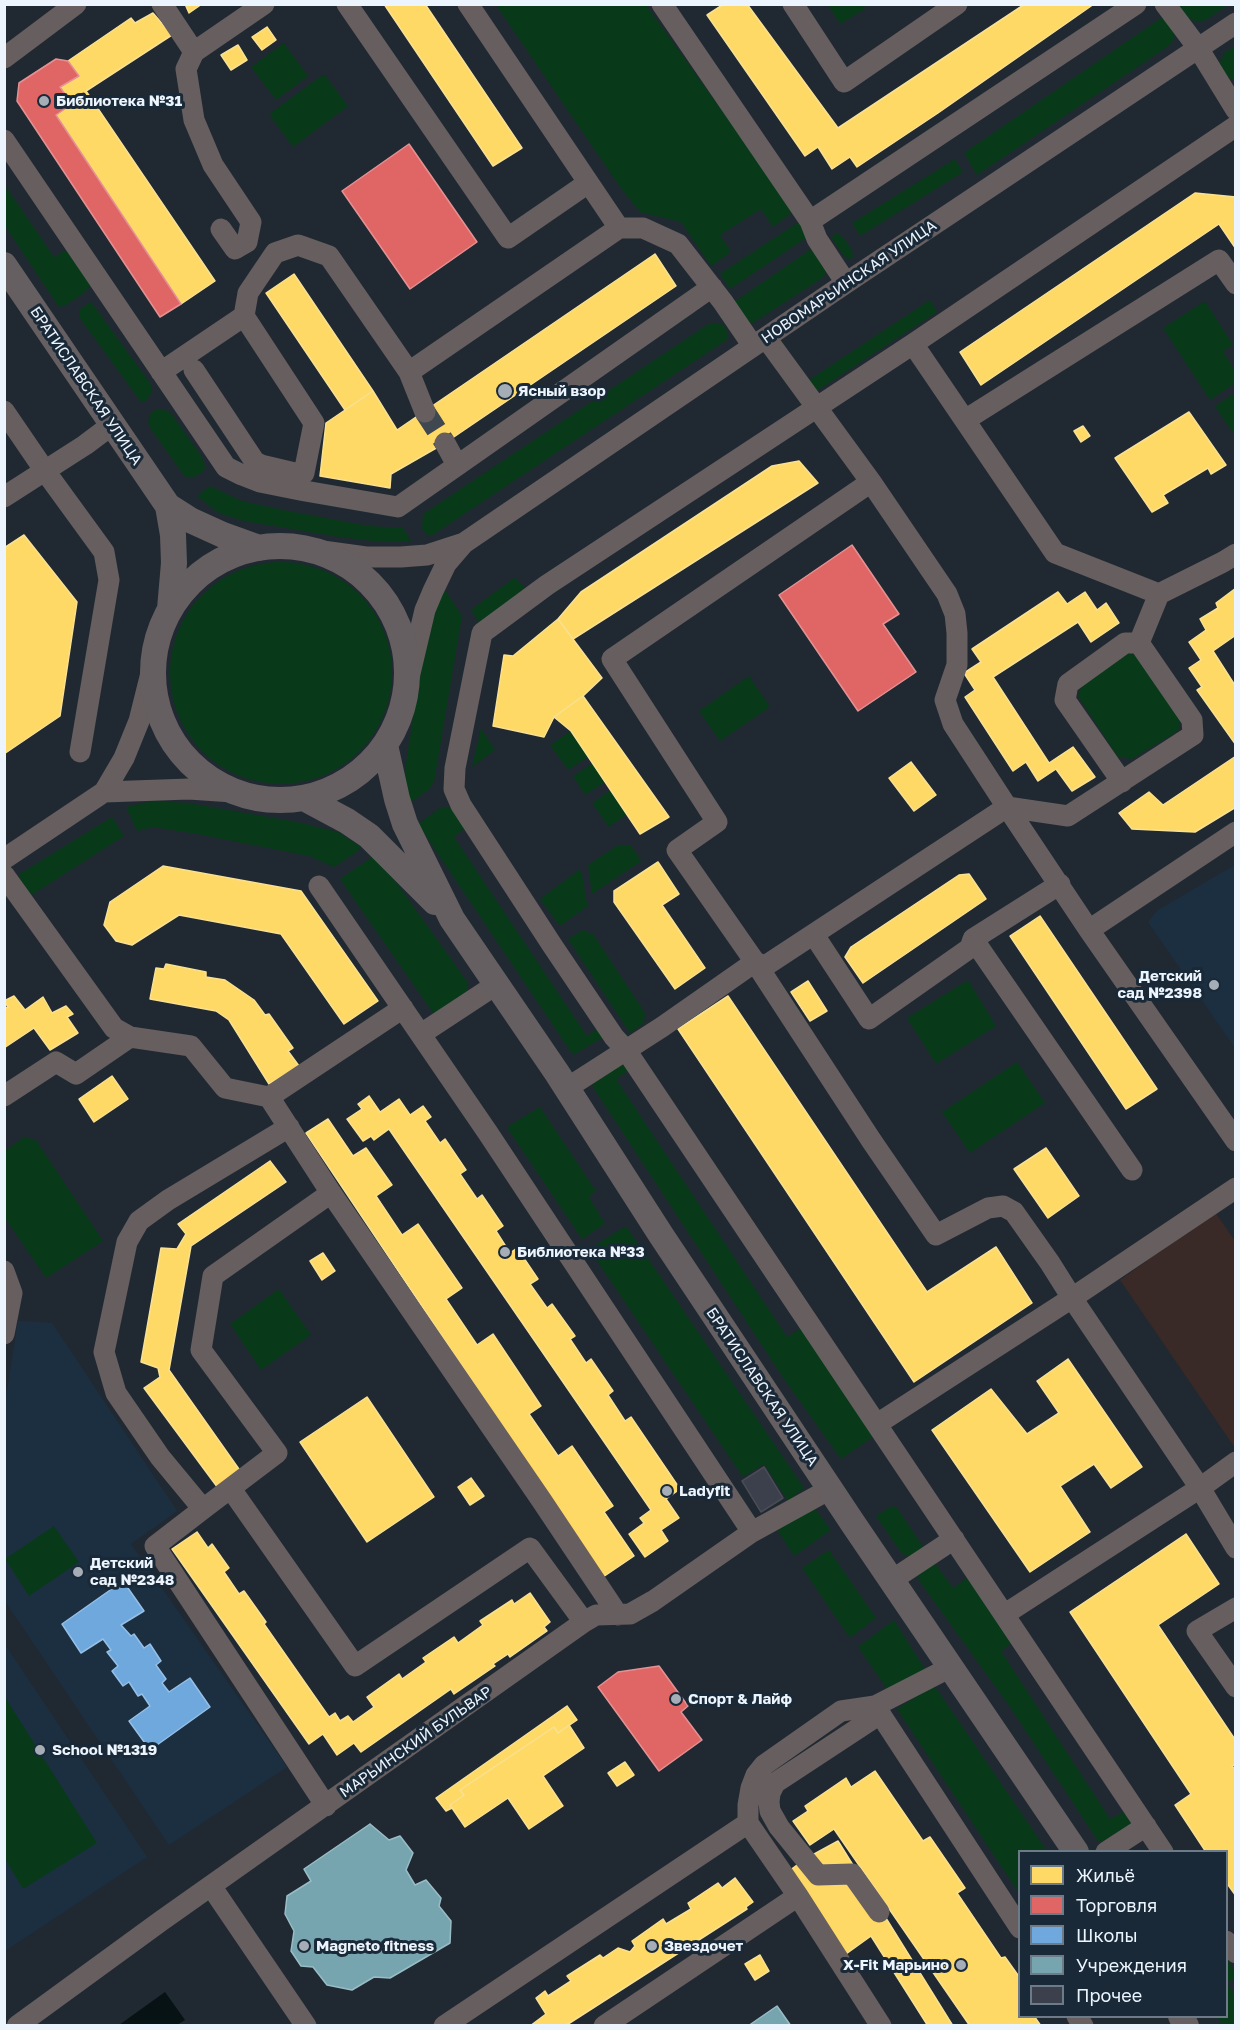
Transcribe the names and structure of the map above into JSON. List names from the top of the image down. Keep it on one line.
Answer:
{"streets":{"main road":["БРАТИСЛАВСКАЯ УЛИЦА"],"street":["НОВОМАРЬИНСКАЯ УЛИЦА","МАРЬИНСКИЙ БУЛЬВАР"]},"crossings":[["НОВОМАРЬИНСКАЯ УЛИЦА","БРАТИСЛАВСКАЯ УЛИЦА"],["БРАТИСЛАВСКАЯ УЛИЦА","МАРЬИНСКИЙ БУЛЬВАР"]],"places":["Библиотека №31","Ясный взор","Детский сад №2398","Библиотека №33","Ladyfit","Детский сад №2348","Спорт & Лайф","School №1319","Magneto fitness","Звездочет","X-Fit Марьино"],"legend":["Жильё","Торговля","Школы","Учреждения","Прочее"]}
